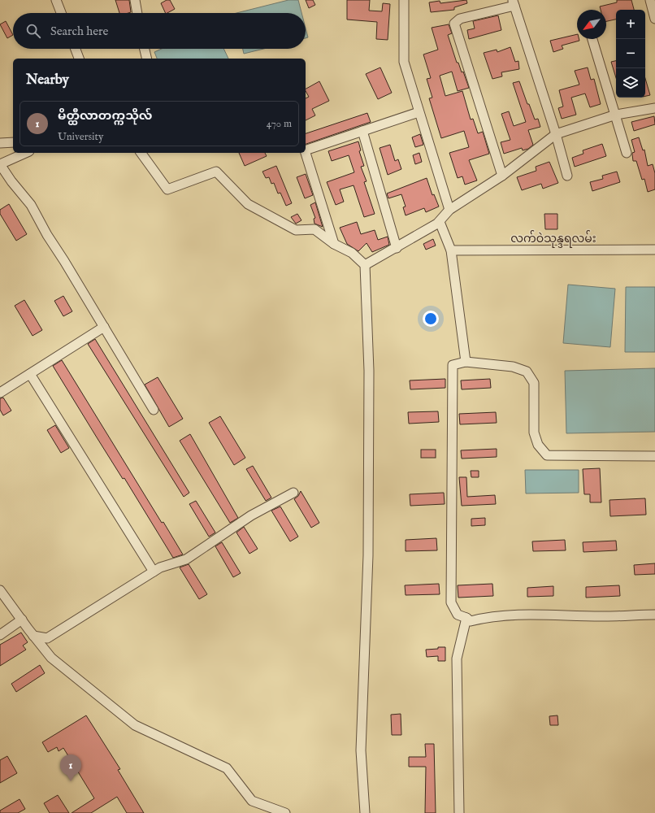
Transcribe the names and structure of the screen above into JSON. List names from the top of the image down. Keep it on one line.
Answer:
{"streets":{"street":["လက်ဝဲသုန္ဒရလမ်း"]},"north":"bottom left","page":{"map_buttons":["+","−"],"search":"Search here","heading":"Nearby","list":[{"mark":"1","name":"မိတ္ထီလာတက္ကသိုလ်","note":"University","value":"470 m"}],"pins":"1"}}
